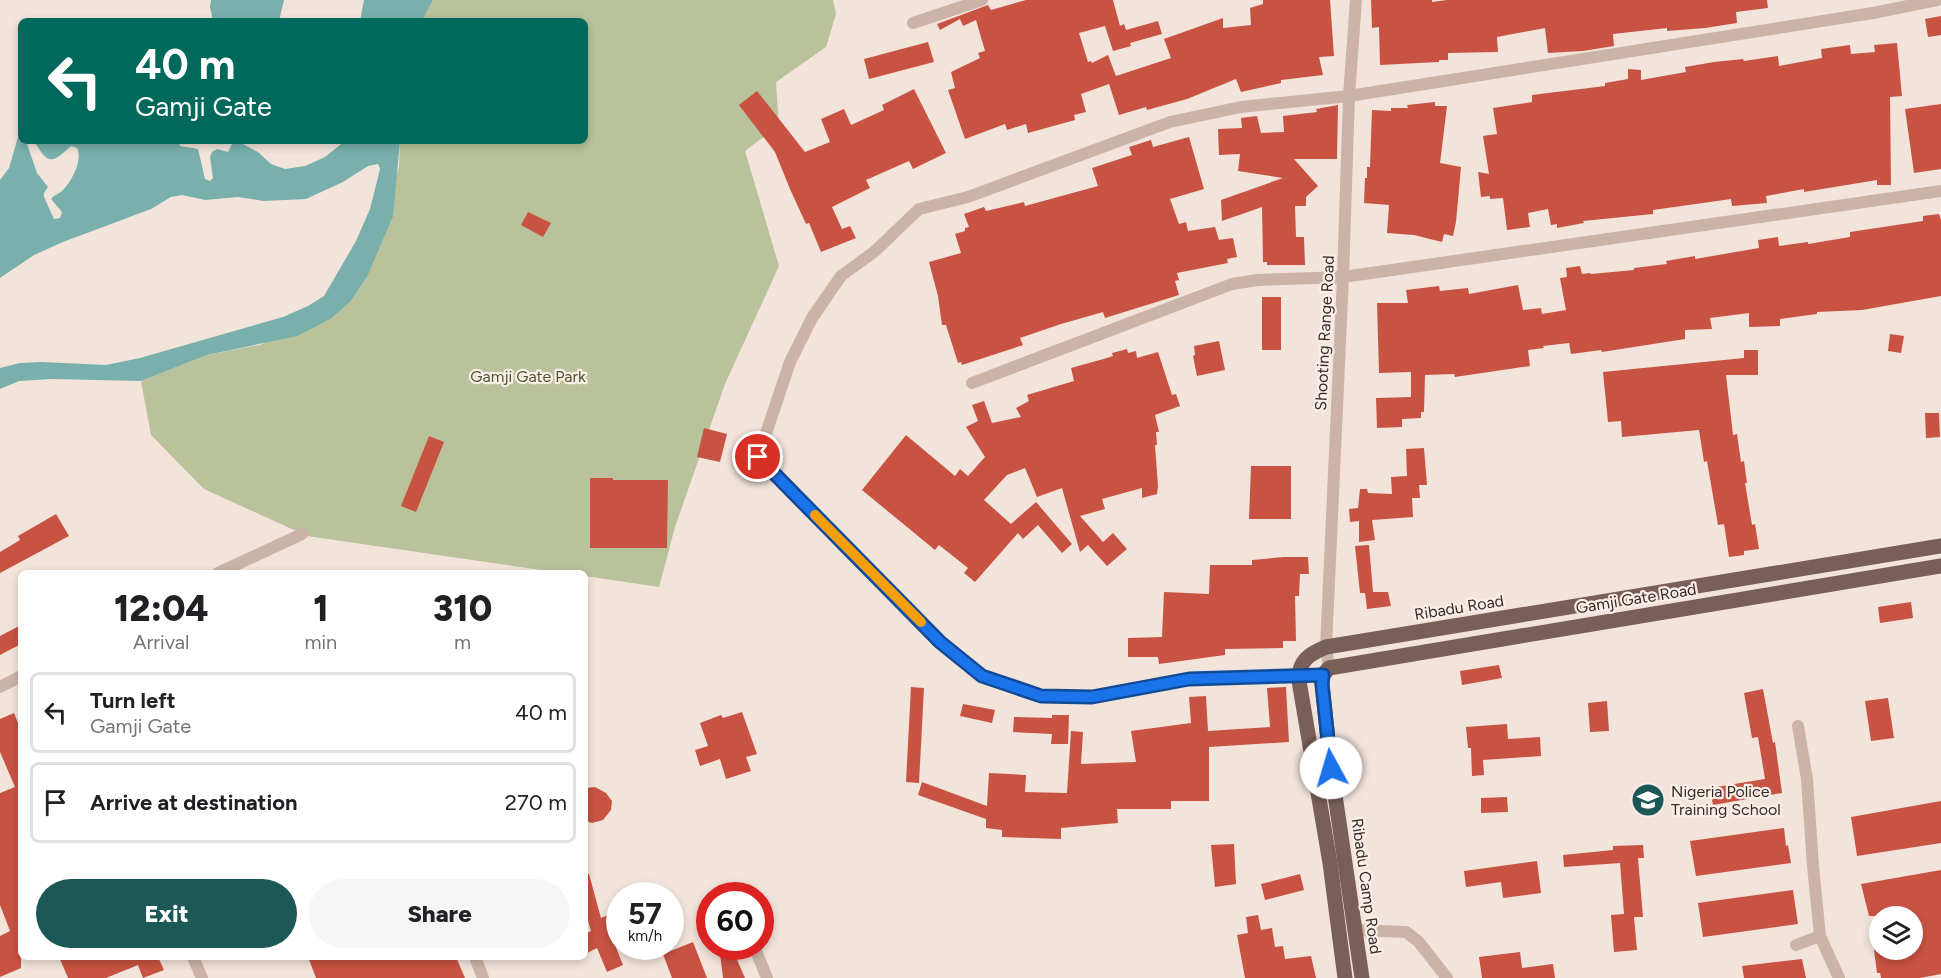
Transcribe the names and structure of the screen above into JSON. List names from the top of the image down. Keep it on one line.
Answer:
{"streets":{"main road":["Gamji Gate Road","Ribadu Road","Ribadu Camp Road"],"street":["Shooting Range Road"]},"crossings":[["Shooting Range Road","Gamji Gate Road"],["Shooting Range Road","Ribadu Road"],["Shooting Range Road","Ribadu Camp Road"],["Gamji Gate Road","Ribadu Camp Road"]],"parks":["Gamji Gate Park"],"places":{"school or university":["Nigeria Police Training School"]},"page":{"turn":["40 m","Gamji Gate"],"eta":["12:04","Arrival","1","min","310","m"],"list":[{"name":"Turn left","note":"Gamji Gate","value":"40 m"},{"name":"Arrive at destination","value":"270 m"}],"buttons":["Exit","Share"],"speed":"57 km/h","limit":"60"}}
